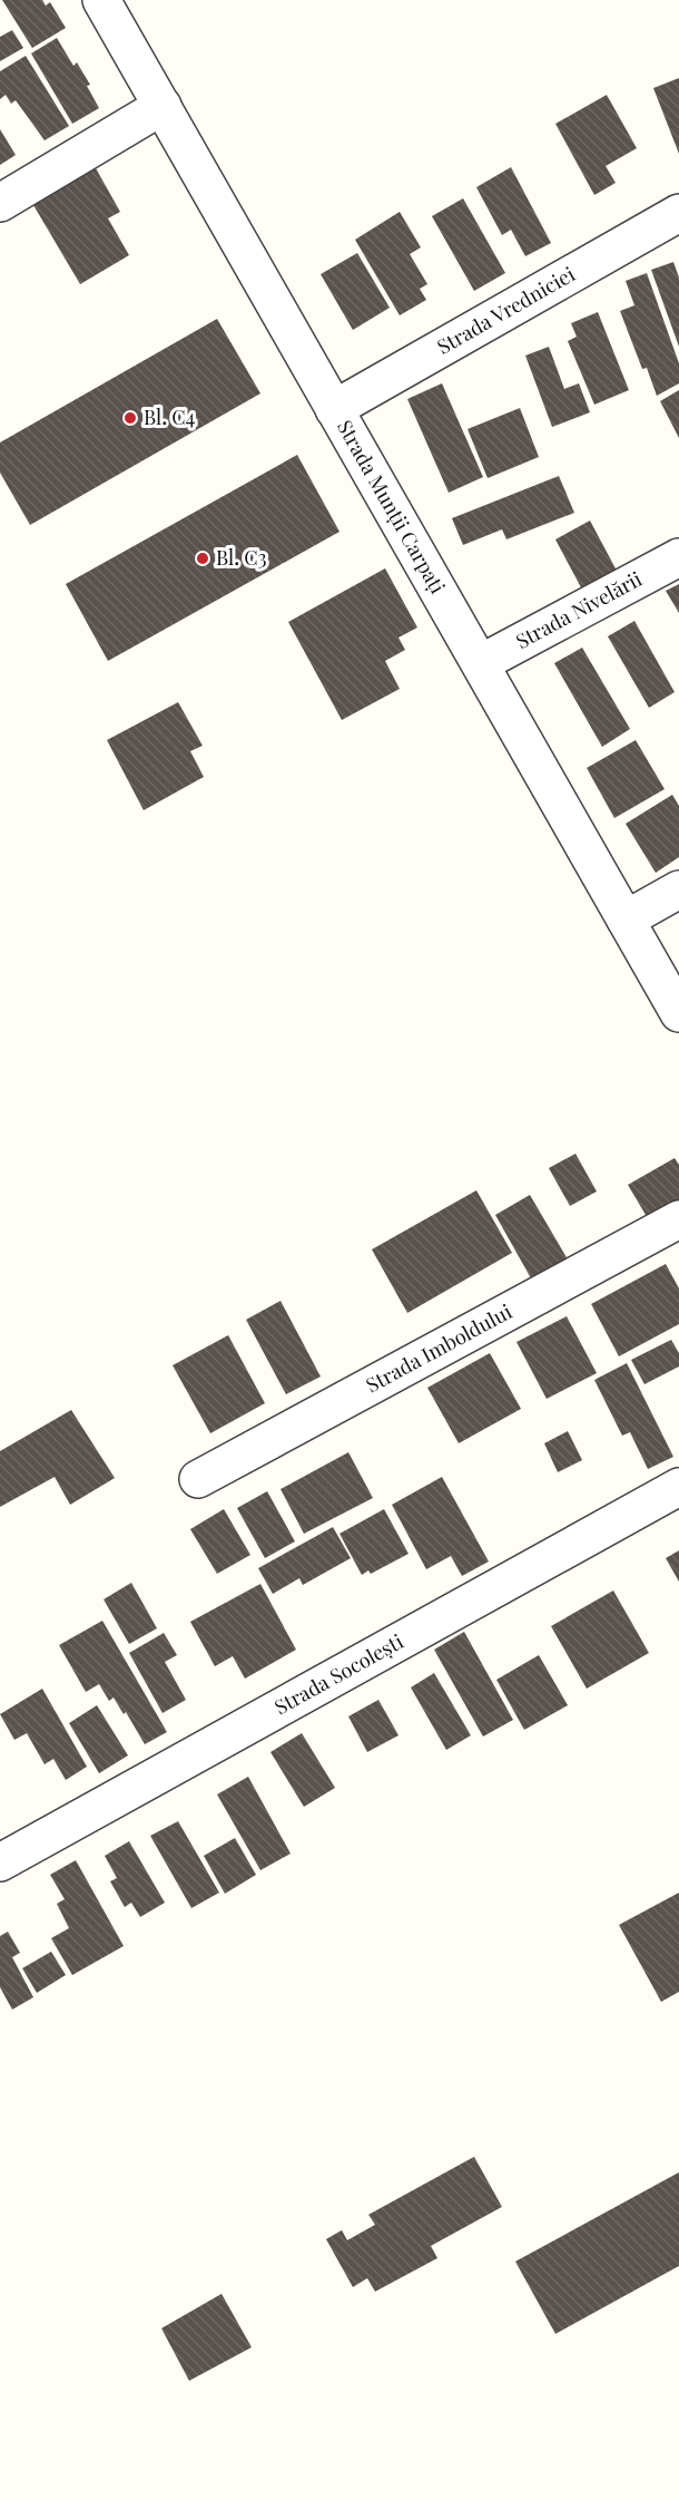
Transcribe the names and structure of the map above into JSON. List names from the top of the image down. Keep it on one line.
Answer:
{"streets":{"street":["Strada Vredniciei","Strada Munții Carpați","Strada Nivelării","Strada Imboldului","Strada Socolești"]},"crossings":[["Strada Vredniciei","Strada Munții Carpați"],["Strada Munții Carpați","Strada Nivelării"]],"places":["Bl. C4","Bl. C3"]}
